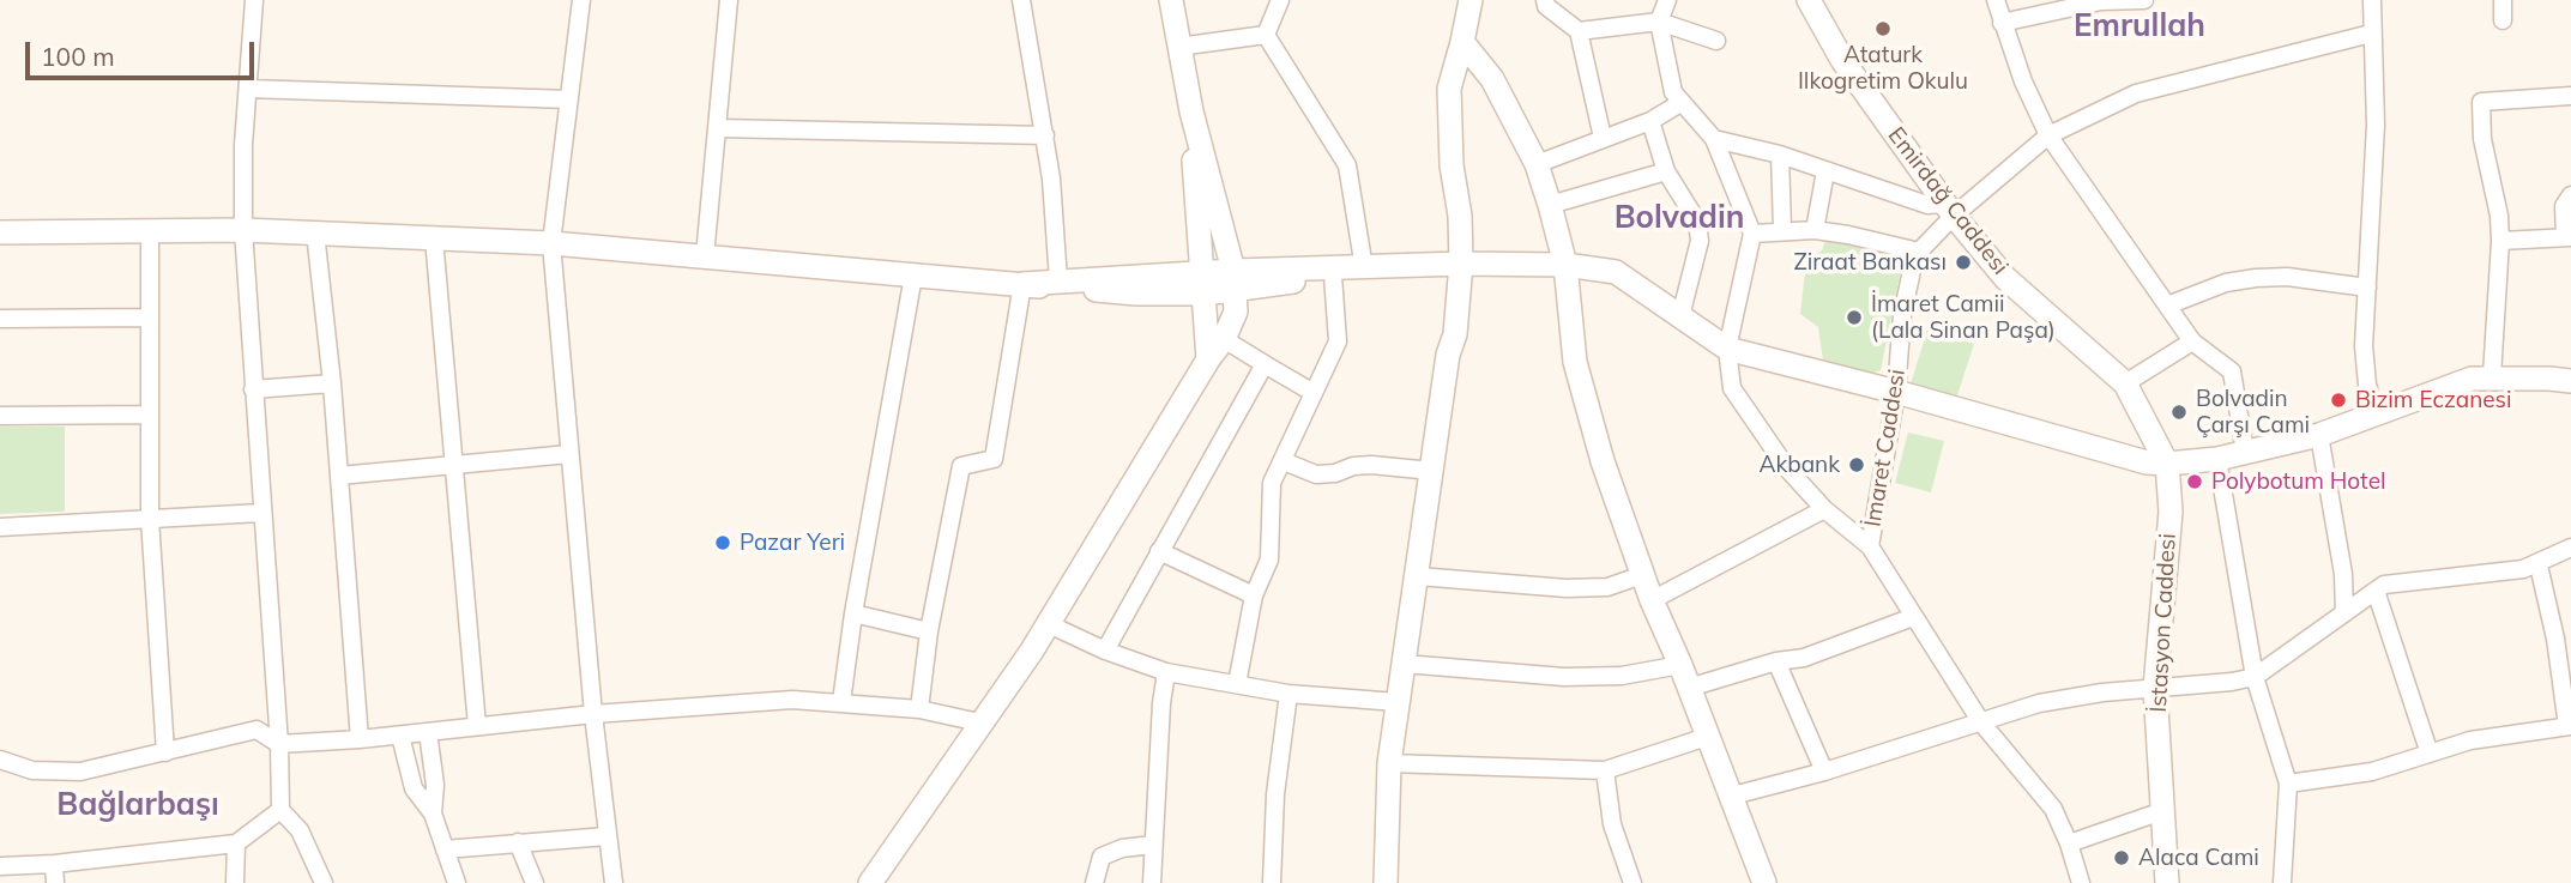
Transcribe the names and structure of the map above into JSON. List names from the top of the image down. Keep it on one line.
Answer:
{"streets":{"street":["Emirdağ Caddesi","İmaret Caddesi","İstasyon Caddesi"]},"crossings":[["Emirdağ Caddesi","İmaret Caddesi"],["Emirdağ Caddesi","İstasyon Caddesi"]],"districts":["Emrullah","Bolvadin","Bağlarbaşı"],"places":["Ataturk Ilkogretim Okulu","Ziraat Bankası","İmaret Camii (Lala Sinan Paşa)","Bizim Eczanesi","Bolvadin Çarşı Cami","Akbank","Polybotum Hotel","Pazar Yeri","Alaca Cami"],"scale_bar":"100 m"}
